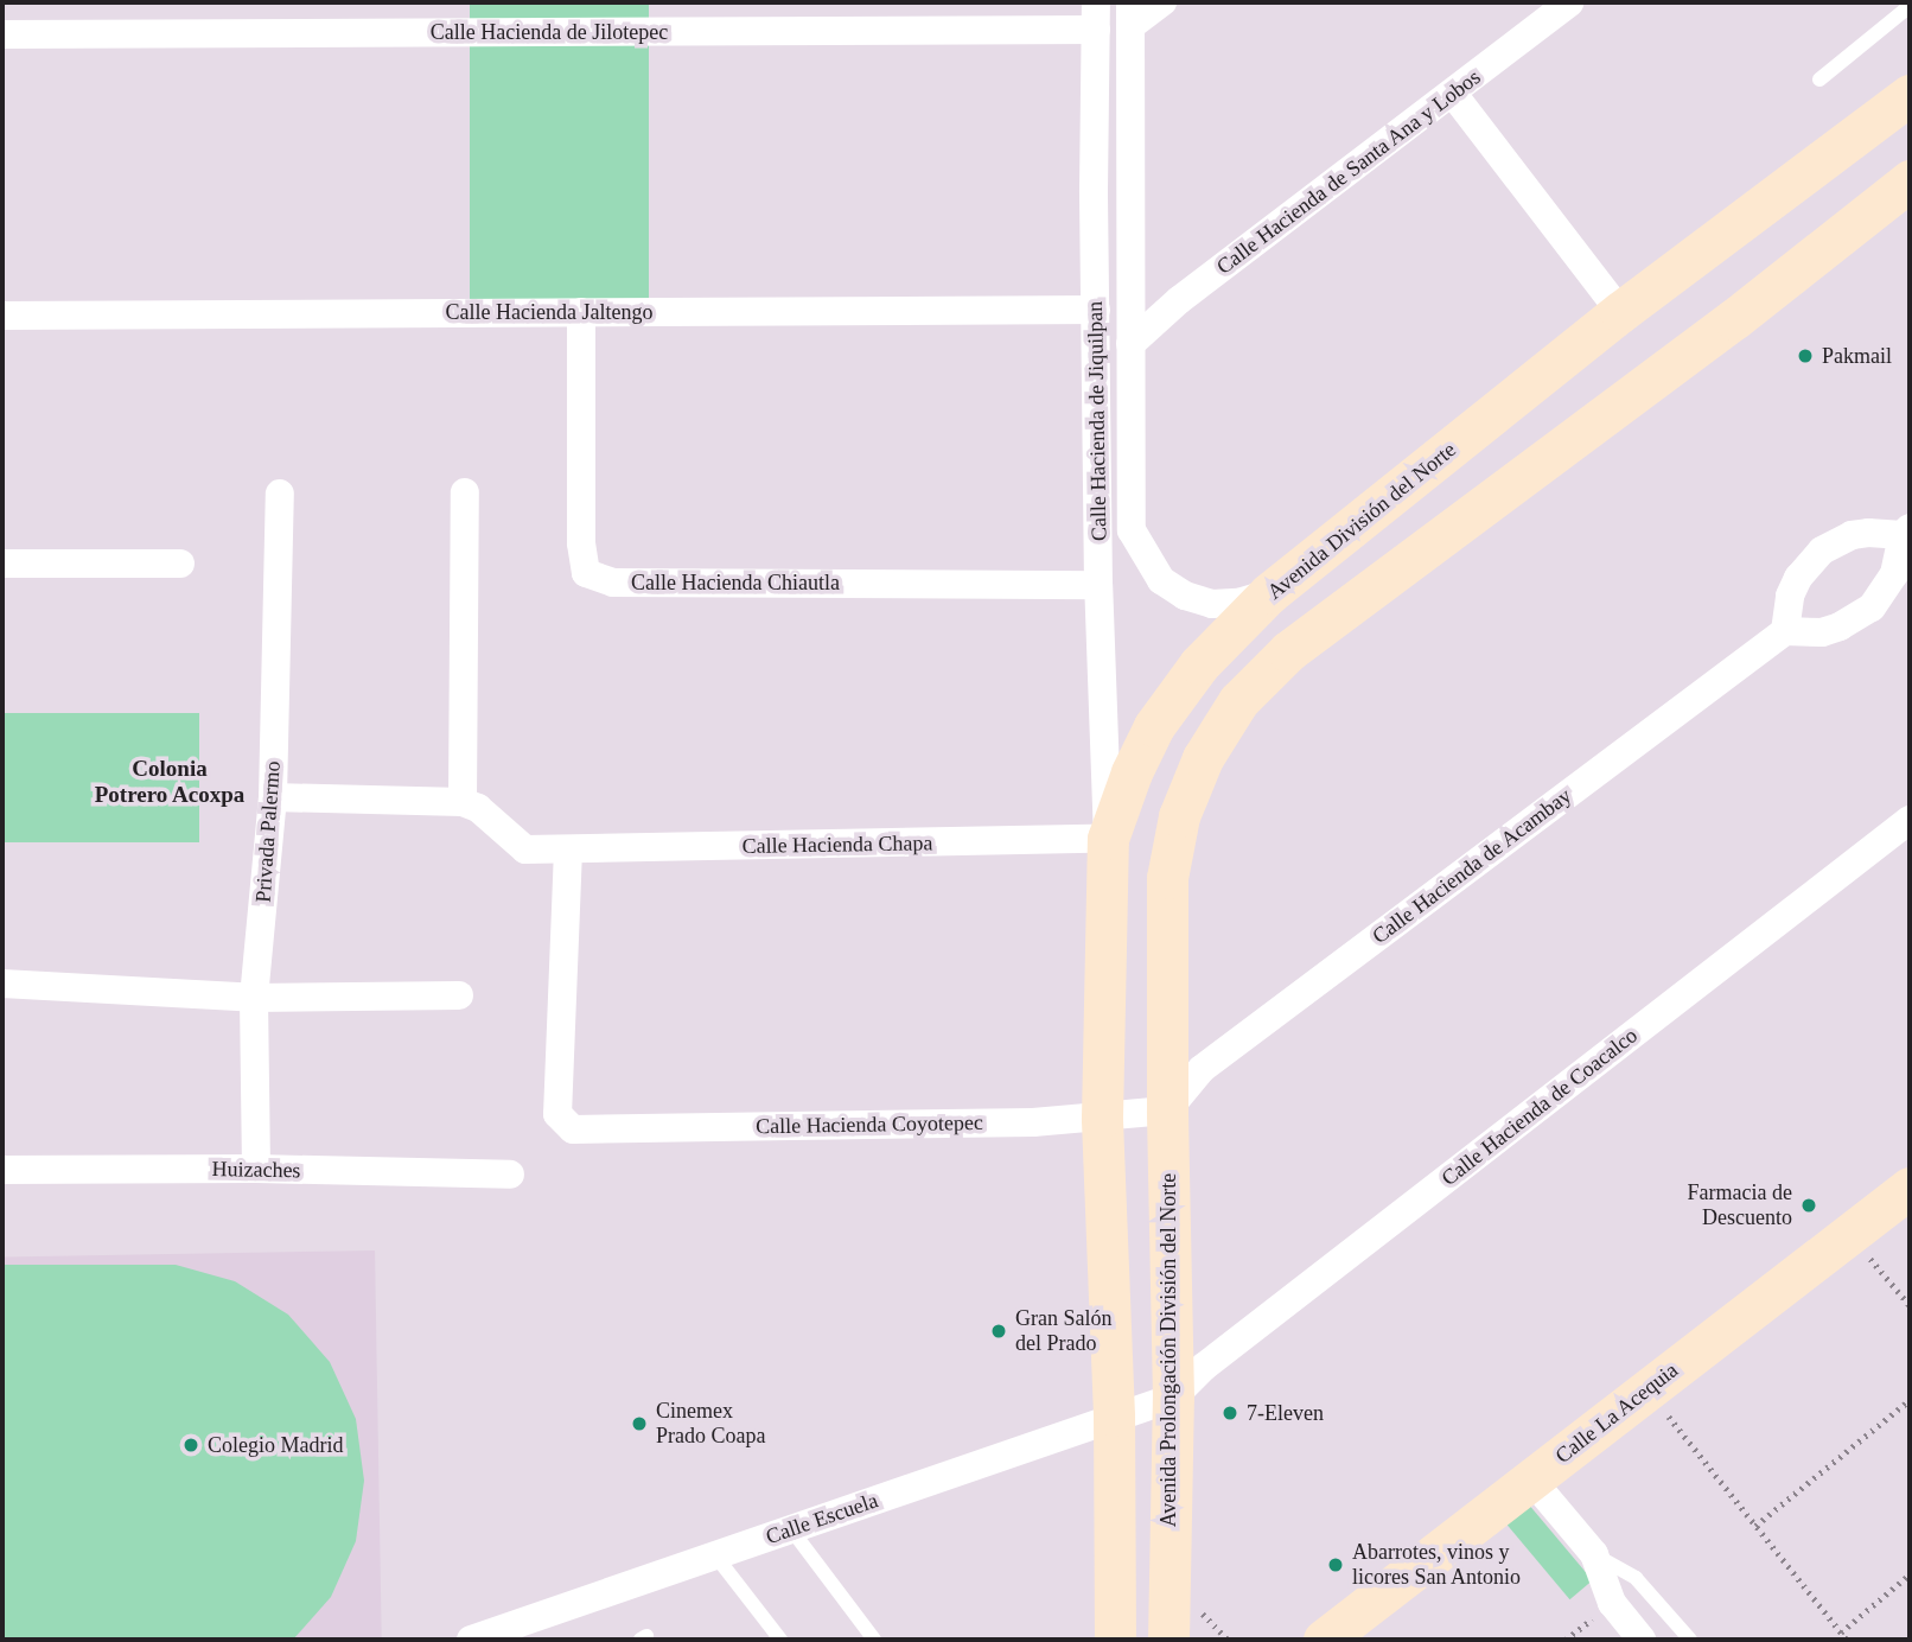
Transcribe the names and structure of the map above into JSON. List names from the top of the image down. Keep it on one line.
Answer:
{"streets":{"main road":["Avenida División del Norte","Avenida Prolongación División del Norte","Calle La Acequia"],"street":["Calle Hacienda de Jilotepec","Calle Hacienda de Santa Ana y Lobos","Calle Hacienda Jaltengo","Calle Hacienda de Jiquilpan","Calle Hacienda Chiautla","Privada Palermo","Calle Hacienda Chapa","Calle Hacienda de Acambay","Calle Hacienda de Coacalco","Calle Hacienda Coyotepec","Huizaches","Calle Escuela"]},"crossings":[["Calle Hacienda de Jilotepec","Calle Hacienda de Jiquilpan"],["Calle Hacienda de Santa Ana y Lobos","Calle Hacienda de Jiquilpan"],["Calle Hacienda Jaltengo","Calle Hacienda de Jiquilpan"],["Calle Hacienda Jaltengo","Calle Hacienda Chiautla"],["Calle Hacienda de Jiquilpan","Avenida División del Norte"],["Calle Hacienda de Jiquilpan","Calle Hacienda Chiautla"],["Calle Hacienda de Jiquilpan","Calle Hacienda Chapa"],["Avenida División del Norte","Calle Hacienda Chapa"],["Avenida División del Norte","Calle Hacienda Coyotepec"],["Privada Palermo","Huizaches"],["Calle Hacienda Chapa","Calle Hacienda Coyotepec"],["Calle Hacienda de Acambay","Calle Hacienda Coyotepec"],["Calle Hacienda de Acambay","Avenida Prolongación División del Norte"],["Calle Hacienda de Coacalco","Avenida Prolongación División del Norte"],["Calle Hacienda de Coacalco","Calle Escuela"],["Calle Hacienda Coyotepec","Avenida Prolongación División del Norte"],["Avenida Prolongación División del Norte","Calle Escuela"]],"districts":["Colonia Potrero Acoxpa"],"places":["Pakmail","Farmacia de Descuento","Gran Salón del Prado","7-Eleven","Cinemex Prado Coapa","Colegio Madrid","Abarrotes, vinos y licores San Antonio"]}
